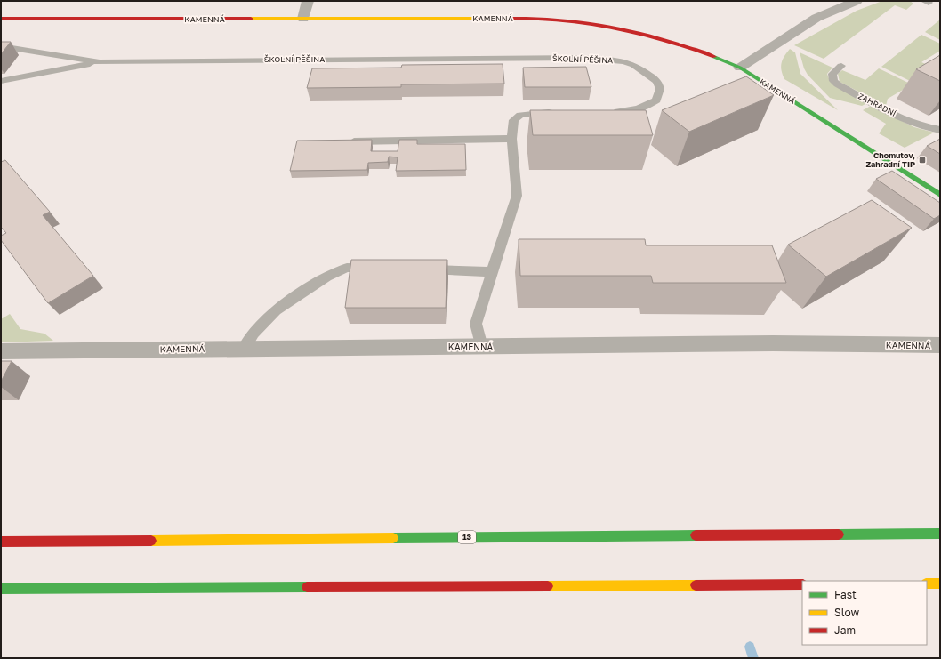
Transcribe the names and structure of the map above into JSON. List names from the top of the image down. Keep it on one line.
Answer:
{"streets":{"main road":["KAMENNÁ","13"],"lane":["ŠKOLNÍ PĚŠINA","ZAHRADNÍ"]},"places":{"transit":["Chomutov, Zahradní TIP"]},"legend":["Fast","Slow","Jam"]}
